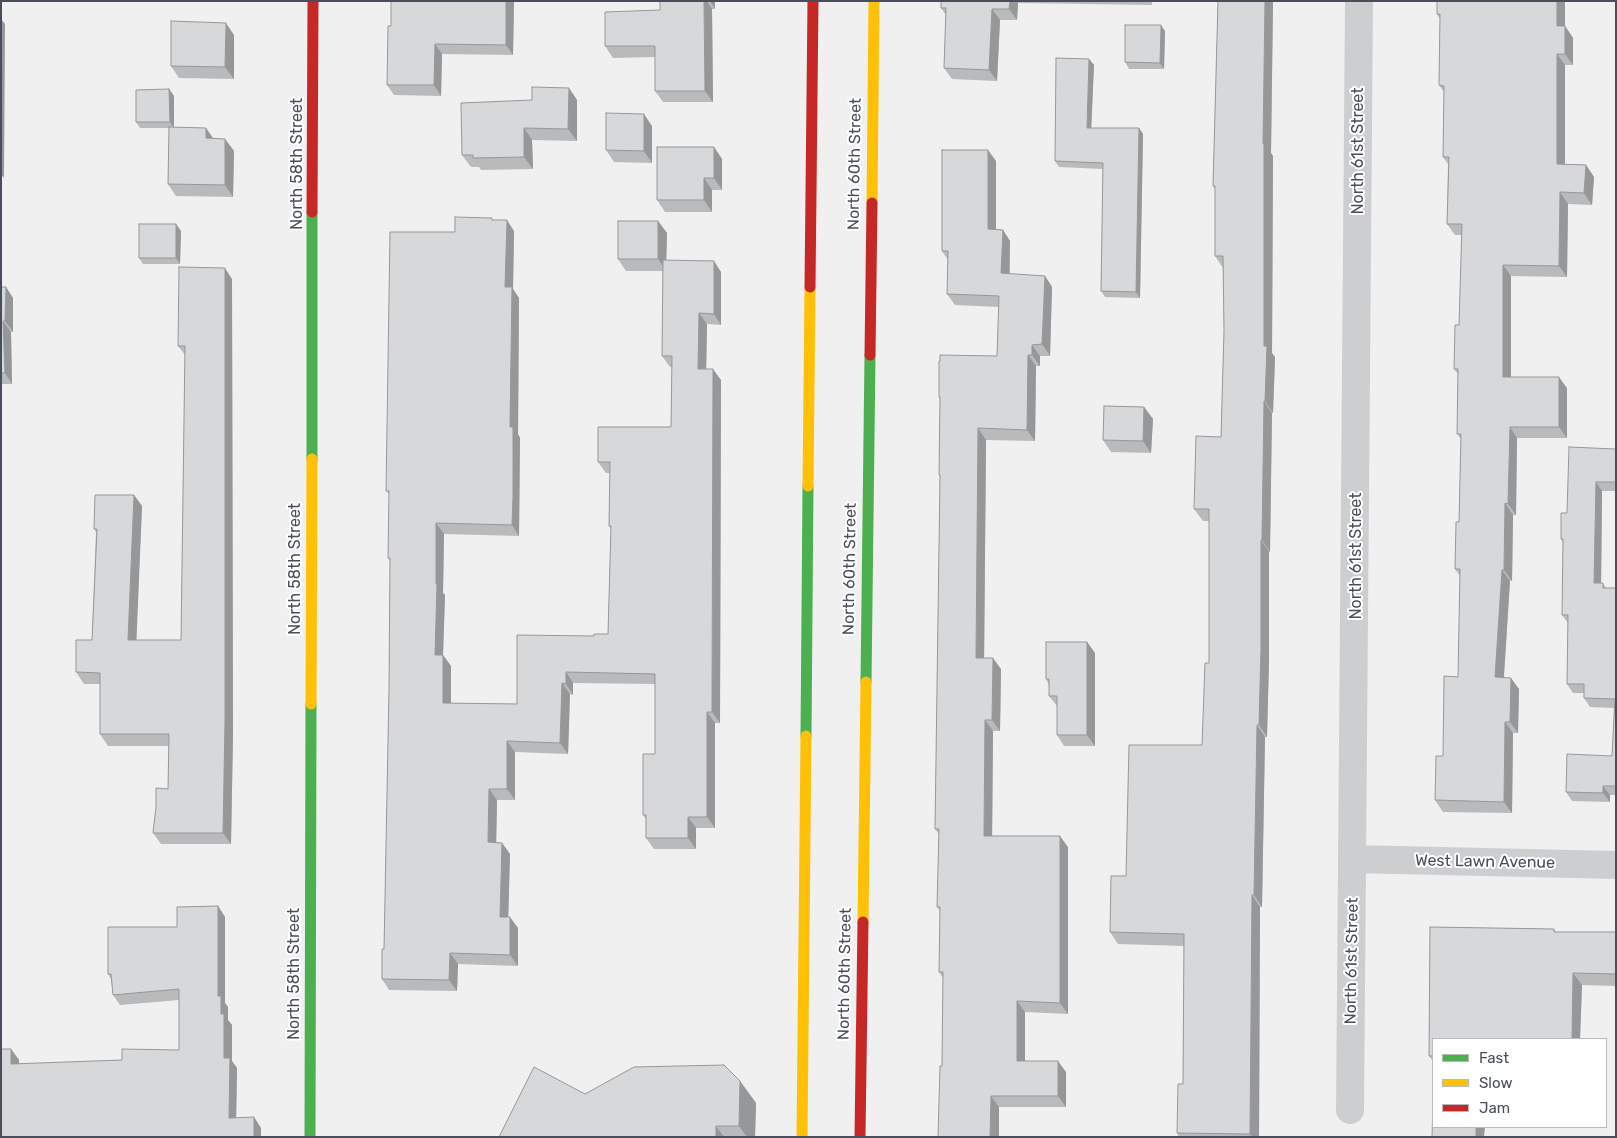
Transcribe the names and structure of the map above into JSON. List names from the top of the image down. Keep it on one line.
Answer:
{"streets":{"main road":["North 58th Street","North 60th Street"],"street":["North 61st Street","West Lawn Avenue"]},"crossings":[["North 61st Street","West Lawn Avenue"]],"legend":["Fast","Slow","Jam"]}
